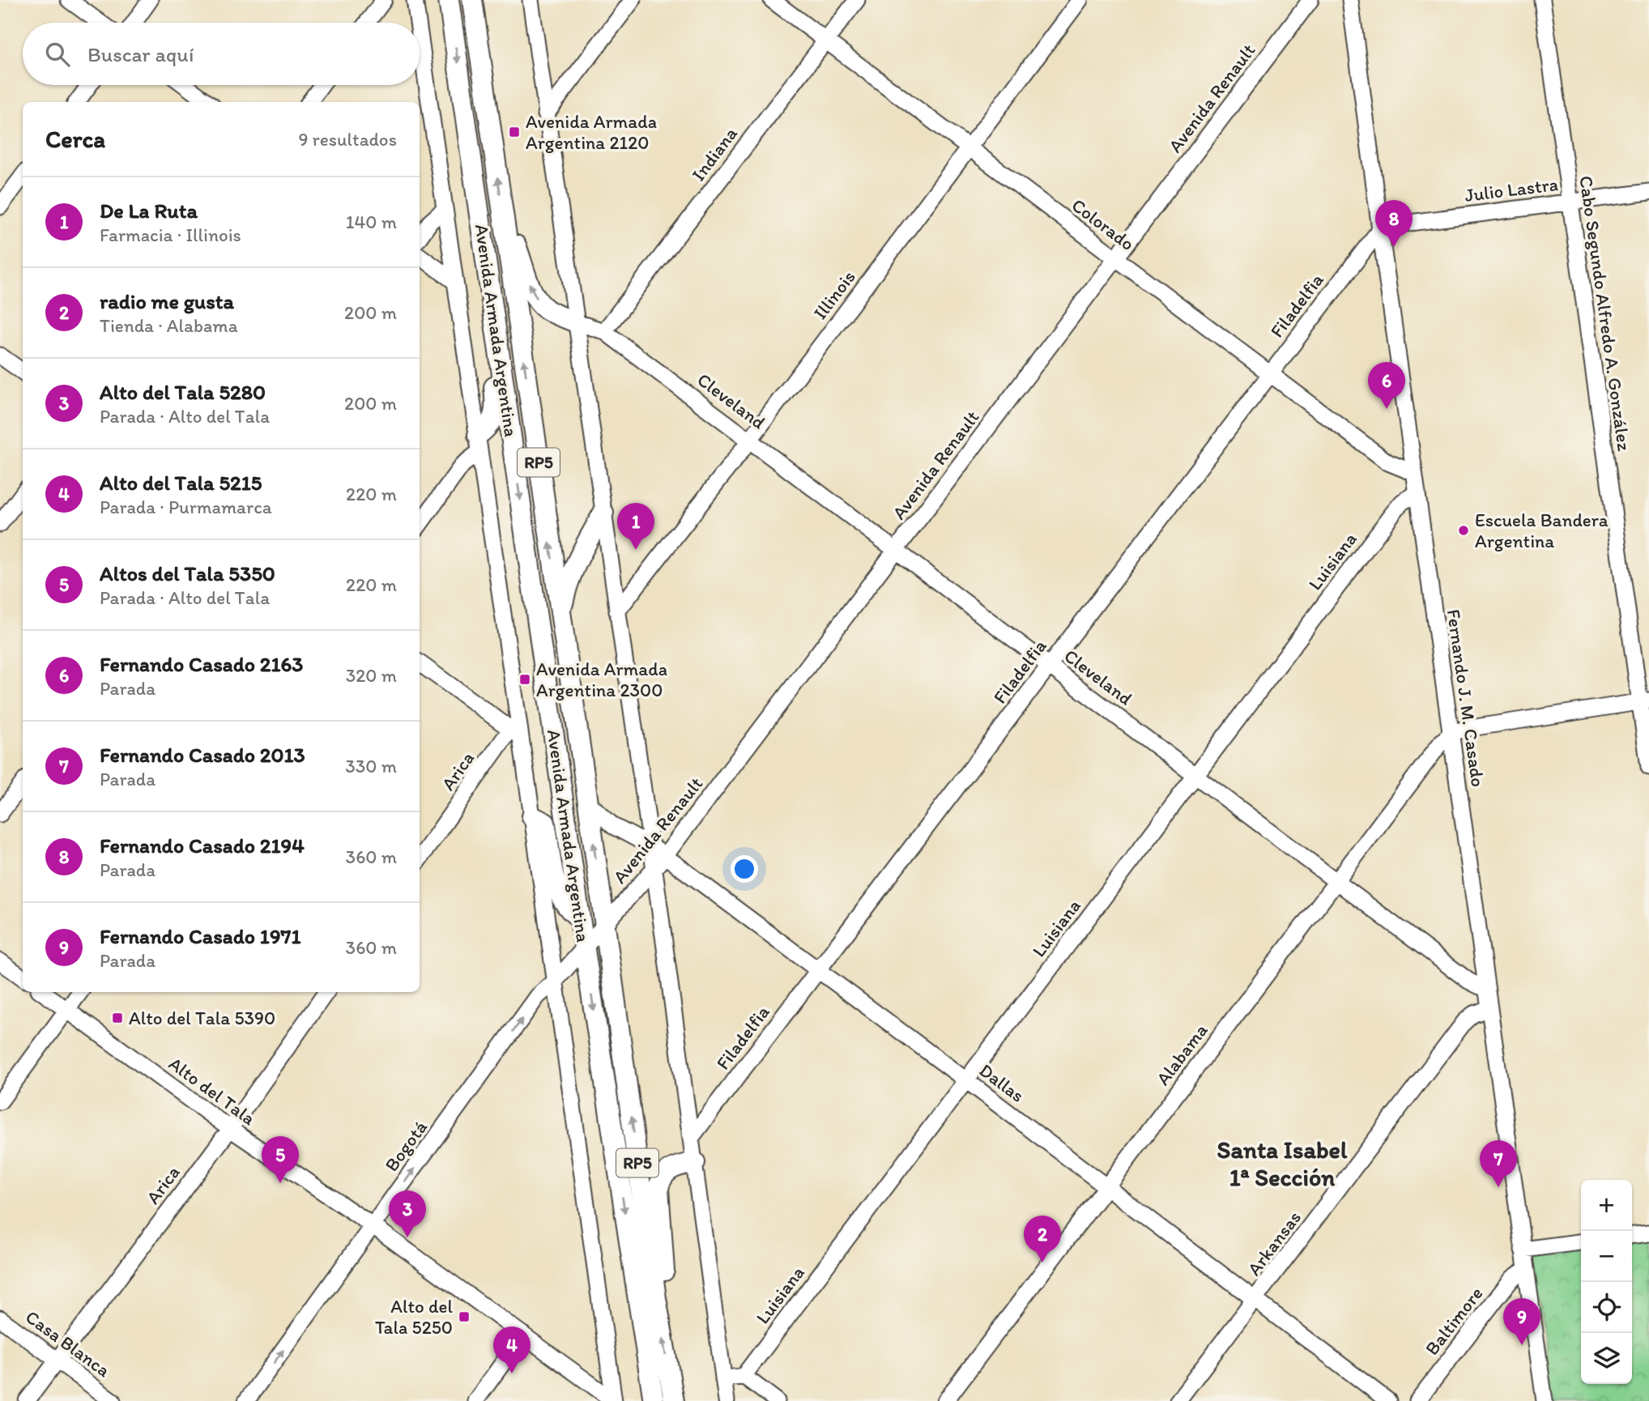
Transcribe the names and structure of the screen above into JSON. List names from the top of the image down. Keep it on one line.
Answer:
{"streets":{"main road":["Avenida Armada Argentina","RP5"],"street":["Avenida Renault","Indiana","Julio Lastra","Colorado","Illinois","Filadelfia","Cabo Segundo Alfredo A. González","Cleveland","Luisiana","Fernando J. M. Casado","Arica","Alabama","Dallas","Alto del Tala","Bogotá","Arkansas","Baltimore","Casa Blanca"]},"crossings":[["Avenida Renault","Colorado"],["Avenida Renault","Avenida Armada Argentina"],["Avenida Renault","Cleveland"],["Avenida Renault","Dallas"],["Avenida Renault","Bogotá"],["Indiana","Colorado"],["Indiana","Cleveland"],["Julio Lastra","Filadelfia"],["Julio Lastra","Cabo Segundo Alfredo A. González"],["Julio Lastra","Fernando J. M. Casado"],["Colorado","Illinois"],["Colorado","Filadelfia"],["Colorado","Fernando J. M. Casado"],["Illinois","Cleveland"],["Filadelfia","Cleveland"],["Filadelfia","Fernando J. M. Casado"],["Filadelfia","Dallas"],["Avenida Armada Argentina","Arica"],["Avenida Armada Argentina","Dallas"],["Avenida Armada Argentina","Alto del Tala"],["Avenida Armada Argentina","Bogotá"],["Cleveland","Luisiana"],["Cleveland","Fernando J. M. Casado"],["Cleveland","Alabama"],["Luisiana","Fernando J. M. Casado"],["Luisiana","Dallas"],["Fernando J. M. Casado","Alabama"],["Fernando J. M. Casado","Arkansas"],["Fernando J. M. Casado","Baltimore"],["Arica","Alto del Tala"],["Arica","Casa Blanca"],["Alabama","Dallas"],["Dallas","Arkansas"],["Alto del Tala","Bogotá"]],"one_way":["Bogotá"],"districts":["Santa Isabel 1ª Sección"],"places":{"transit":["Avenida Armada Argentina 2120","Avenida Armada Argentina 2300","Alto del Tala 5390","Alto del Tala 5250"],"other":["Escuela Bandera Argentina"]},"page":{"search":"Buscar aquí","heading":["Cerca","9 resultados"],"list":[{"mark":"1","name":"De La Ruta","note":"Farmacia · Illinois","value":"140 m"},{"mark":"2","name":"radio me gusta","note":"Tienda · Alabama","value":"200 m"},{"mark":"3","name":"Alto del Tala 5280","note":"Parada · Alto del Tala","value":"200 m"},{"mark":"4","name":"Alto del Tala 5215","note":"Parada · Purmamarca","value":"220 m"},{"mark":"5","name":"Altos del Tala 5350","note":"Parada · Alto del Tala","value":"220 m"},{"mark":"6","name":"Fernando Casado 2163","note":"Parada","value":"320 m"},{"mark":"7","name":"Fernando Casado 2013","note":"Parada","value":"330 m"},{"mark":"8","name":"Fernando Casado 2194","note":"Parada","value":"360 m"},{"mark":"9","name":"Fernando Casado 1971","note":"Parada","value":"360 m"}],"pins":["8","6","1","5","7","3","2","9","4"],"map_buttons":["+","−"]}}
